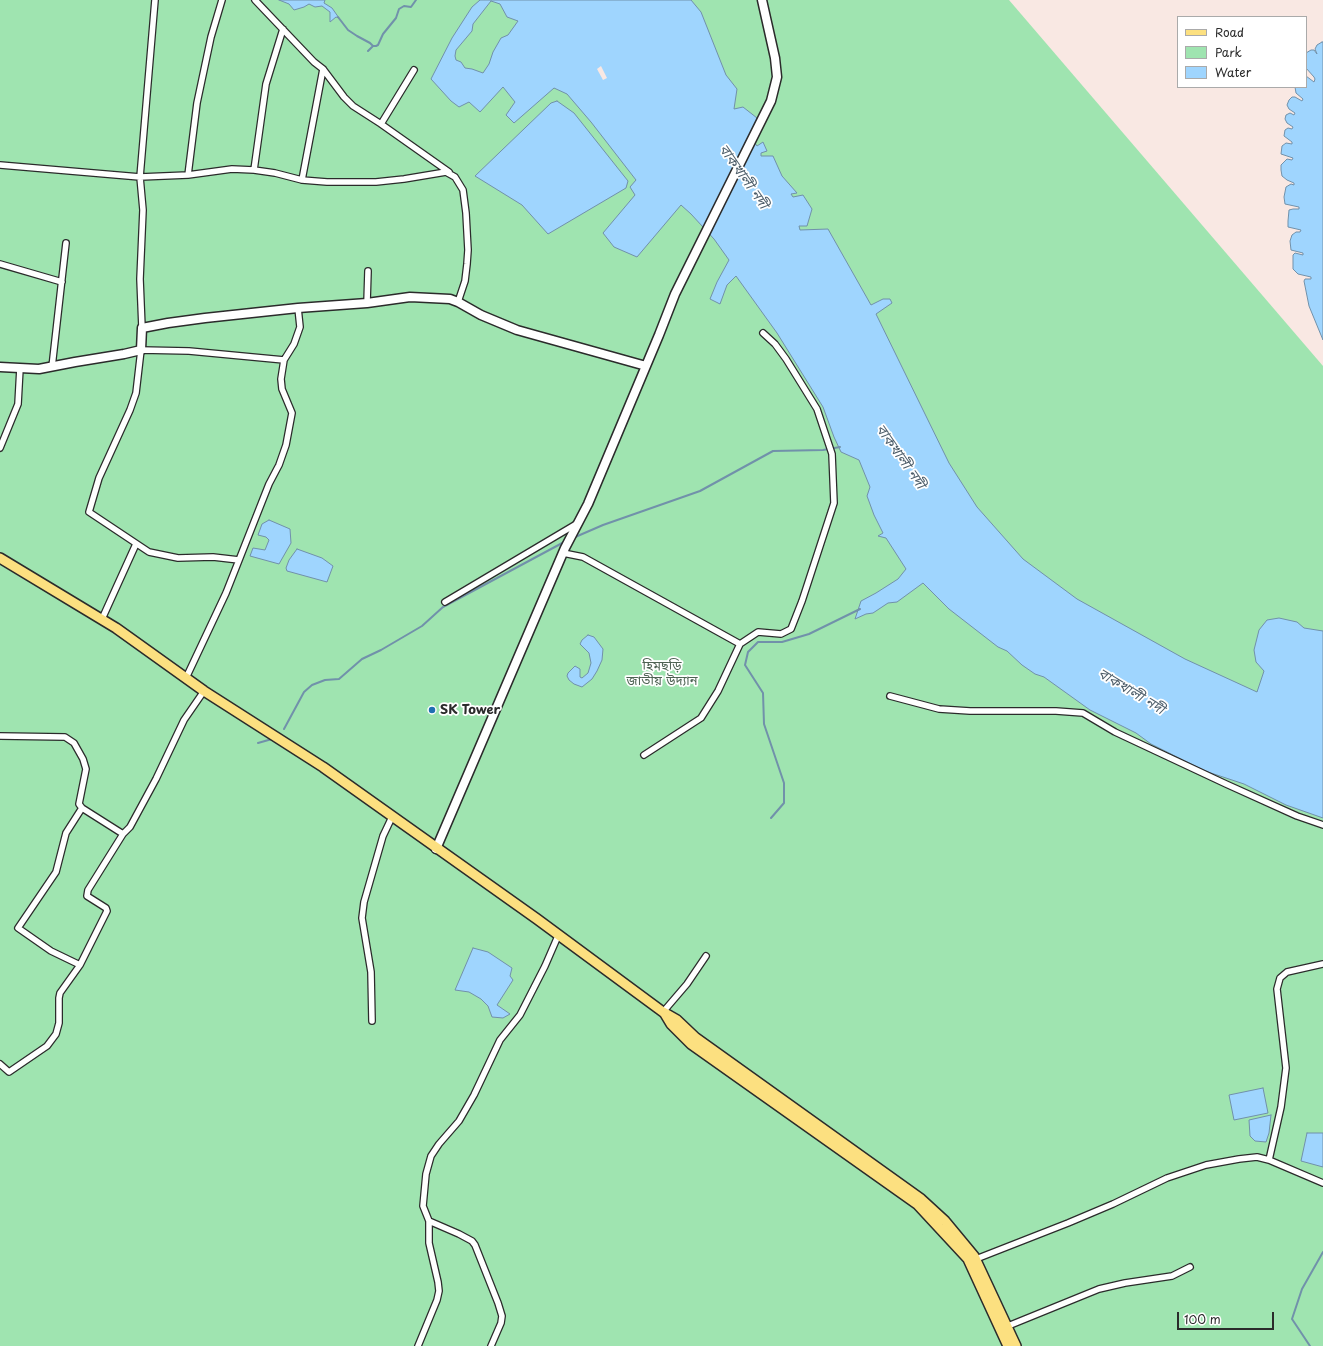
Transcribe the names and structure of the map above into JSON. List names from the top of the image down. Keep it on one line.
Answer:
{"water":["বাকখালী নদী"],"parks":["হিমছড়ি জাতীয় উদ্যান"],"places":["SK Tower"],"legend":["Road","Park","Water"],"scale_bar":"100 m"}
